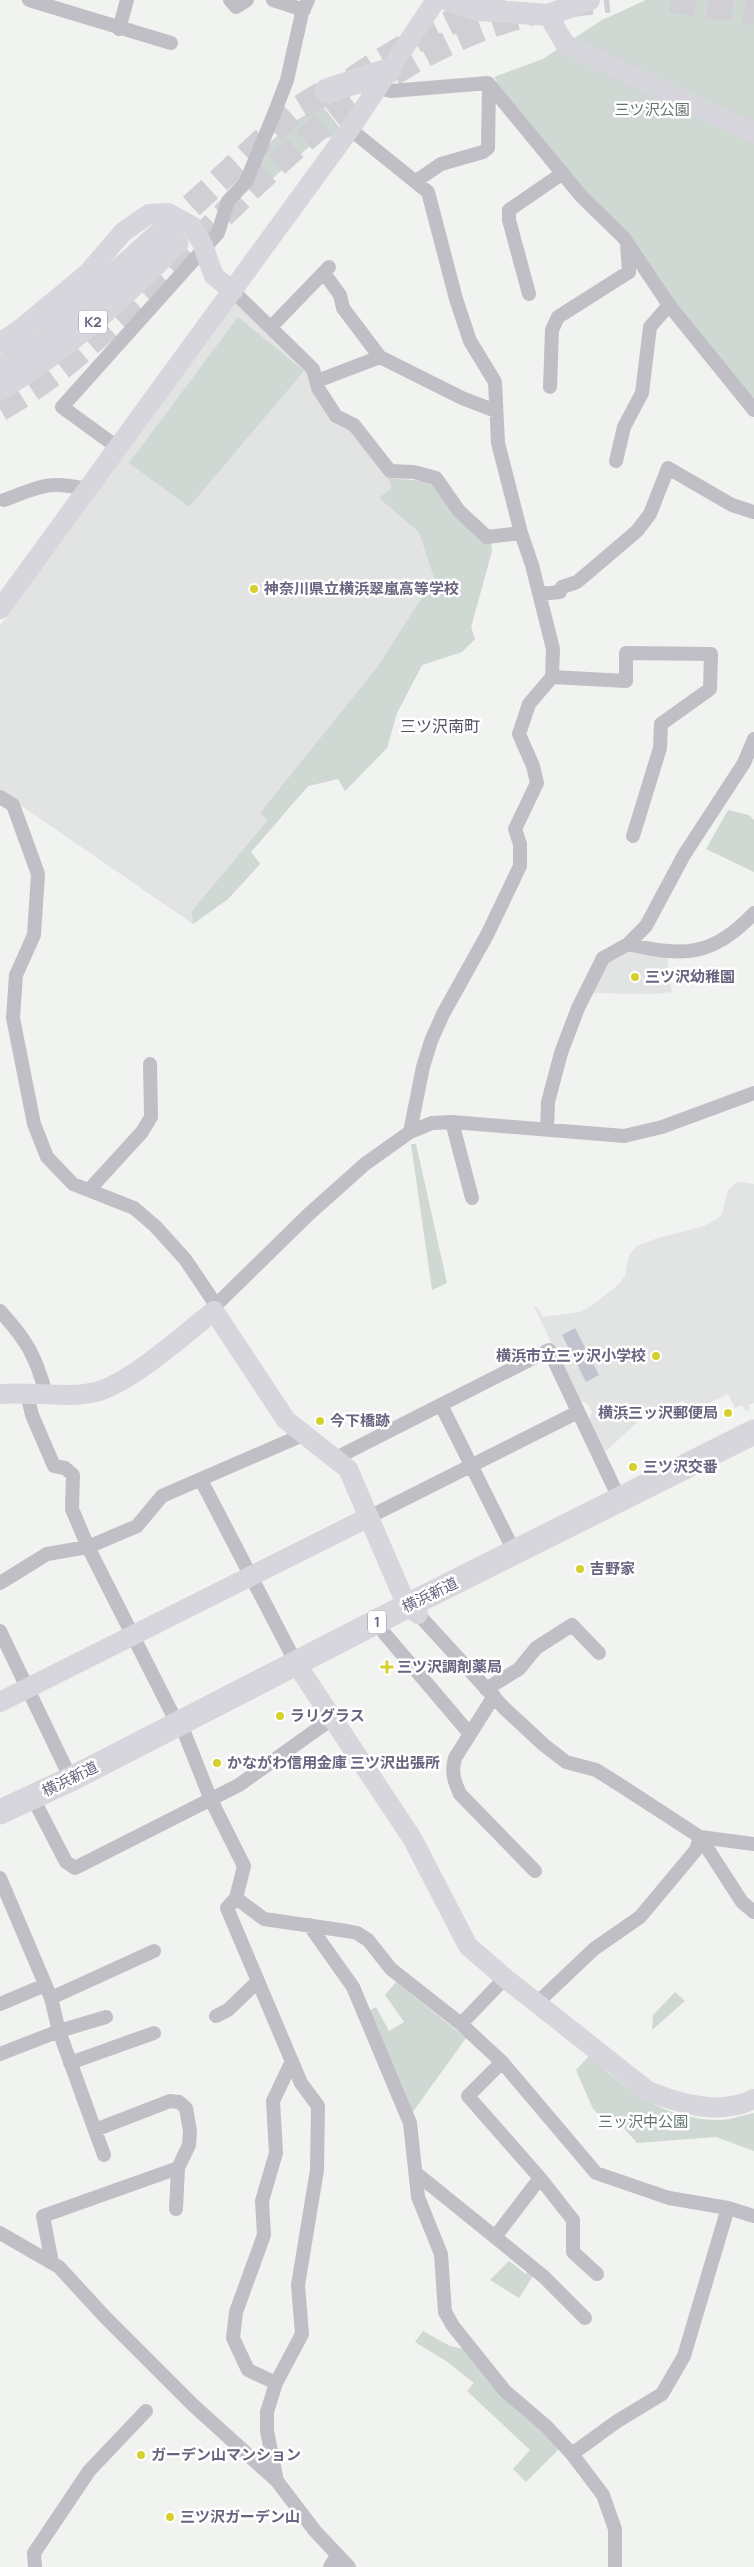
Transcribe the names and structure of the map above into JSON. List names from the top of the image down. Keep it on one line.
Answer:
{"streets":{"highway":["K2","横浜新道","1"]},"districts":["三ツ沢南町"],"parks":["三ツ沢公園","三ッ沢中公園"],"places":{"other":["神奈川県立横浜翠嵐高等学校","三ツ沢幼稚園","横浜市立三ッ沢小学校","横浜三ッ沢郵便局","今下橋跡","三ツ沢交番","吉野家","ラリグラス","かながわ信用金庫 三ツ沢出張所","ガーデン山マンション","三ツ沢ガーデン山"],"health":["三ツ沢調剤薬局"]}}
